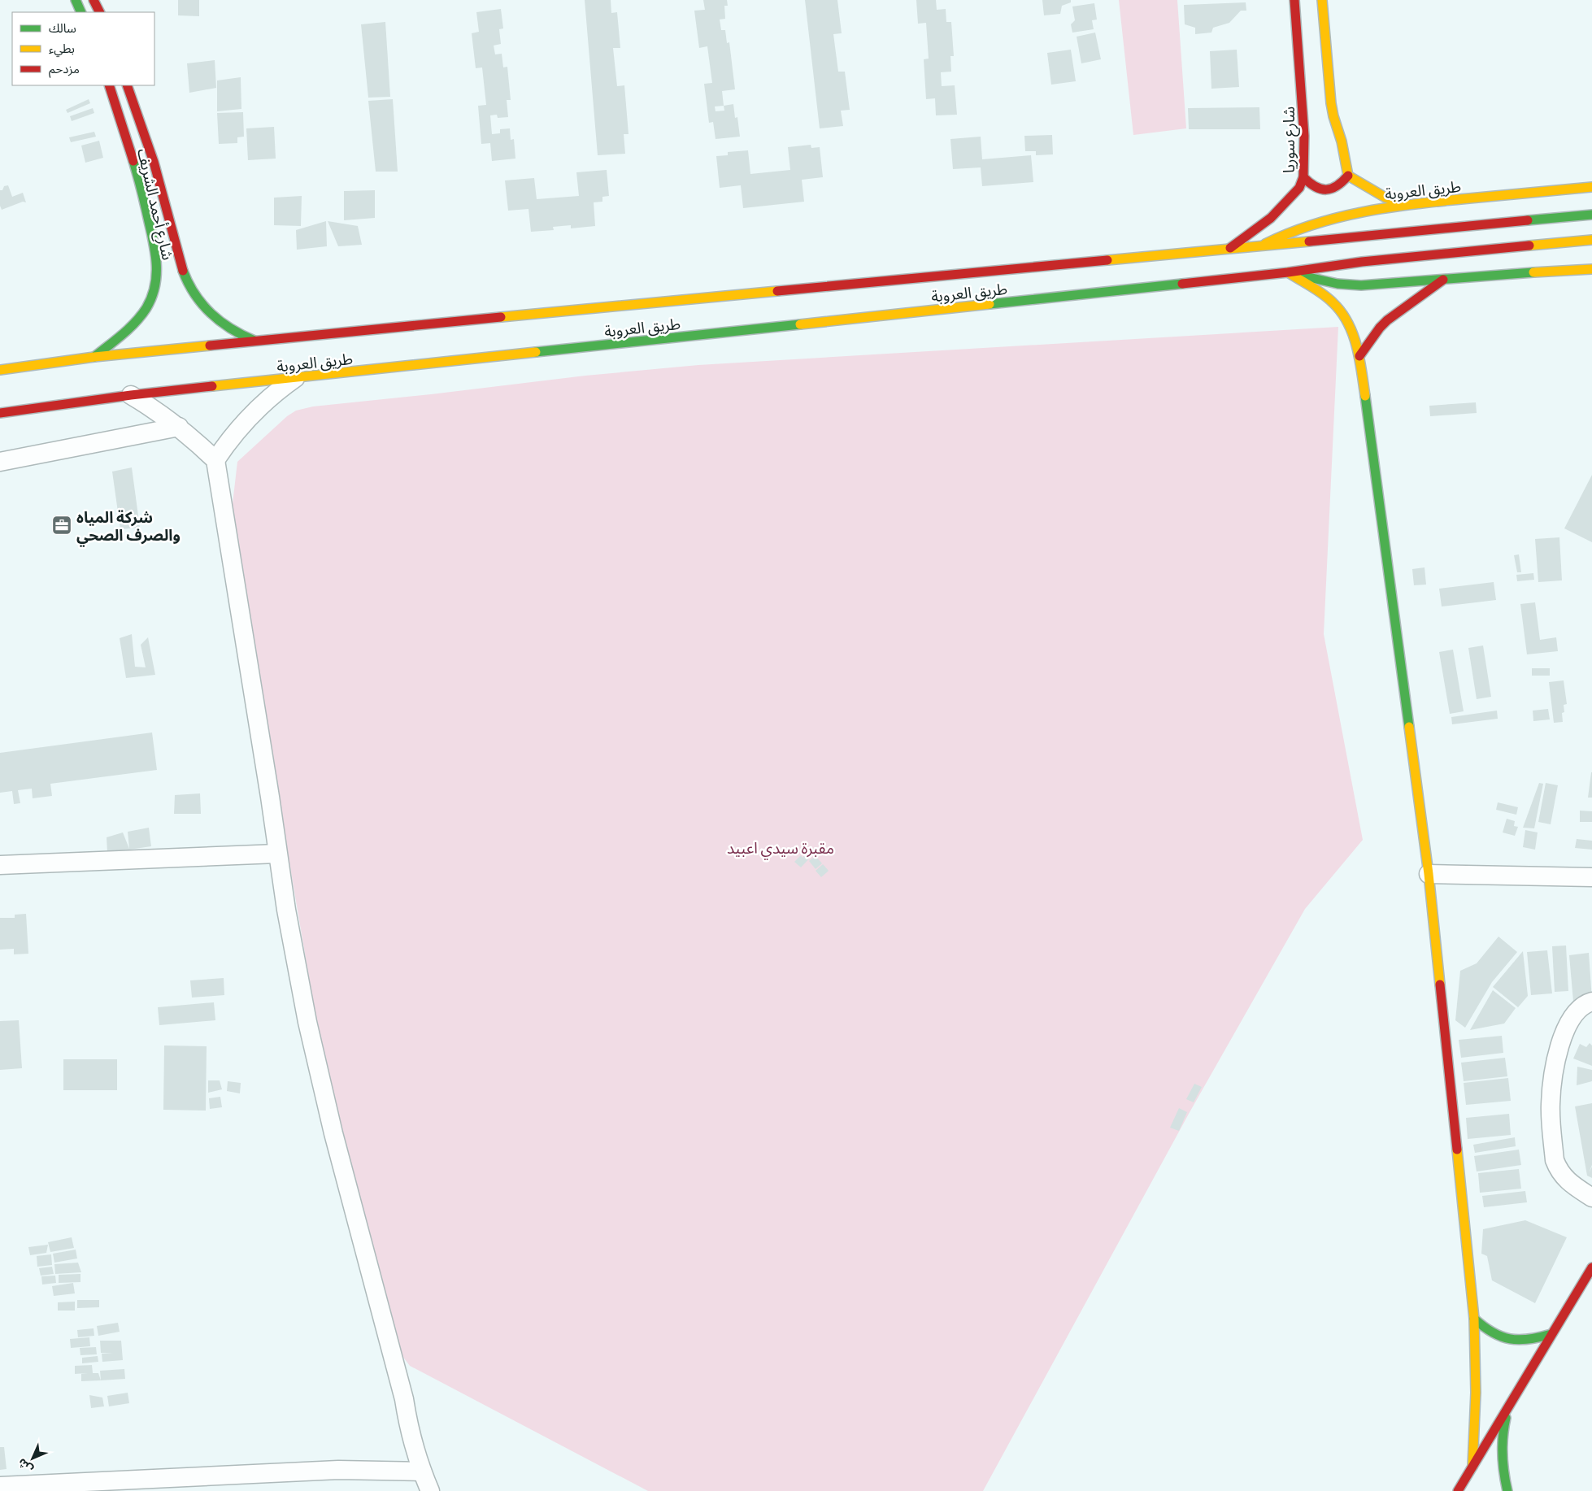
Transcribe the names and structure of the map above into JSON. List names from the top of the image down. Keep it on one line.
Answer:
{"streets":{"main road":["شارع سوريا","طريق العروبة","شارع أحمد الشريف"]},"crossings":[["شارع سوريا","طريق العروبة"],["طريق العروبة","شارع أحمد الشريف"]],"parks":["مقبرة سيدي اعبيد"],"places":{"office":["شركة المياه والصرف الصحي"]},"legend":["سالك","بطيء","مزدحم"],"north":"bottom left"}
